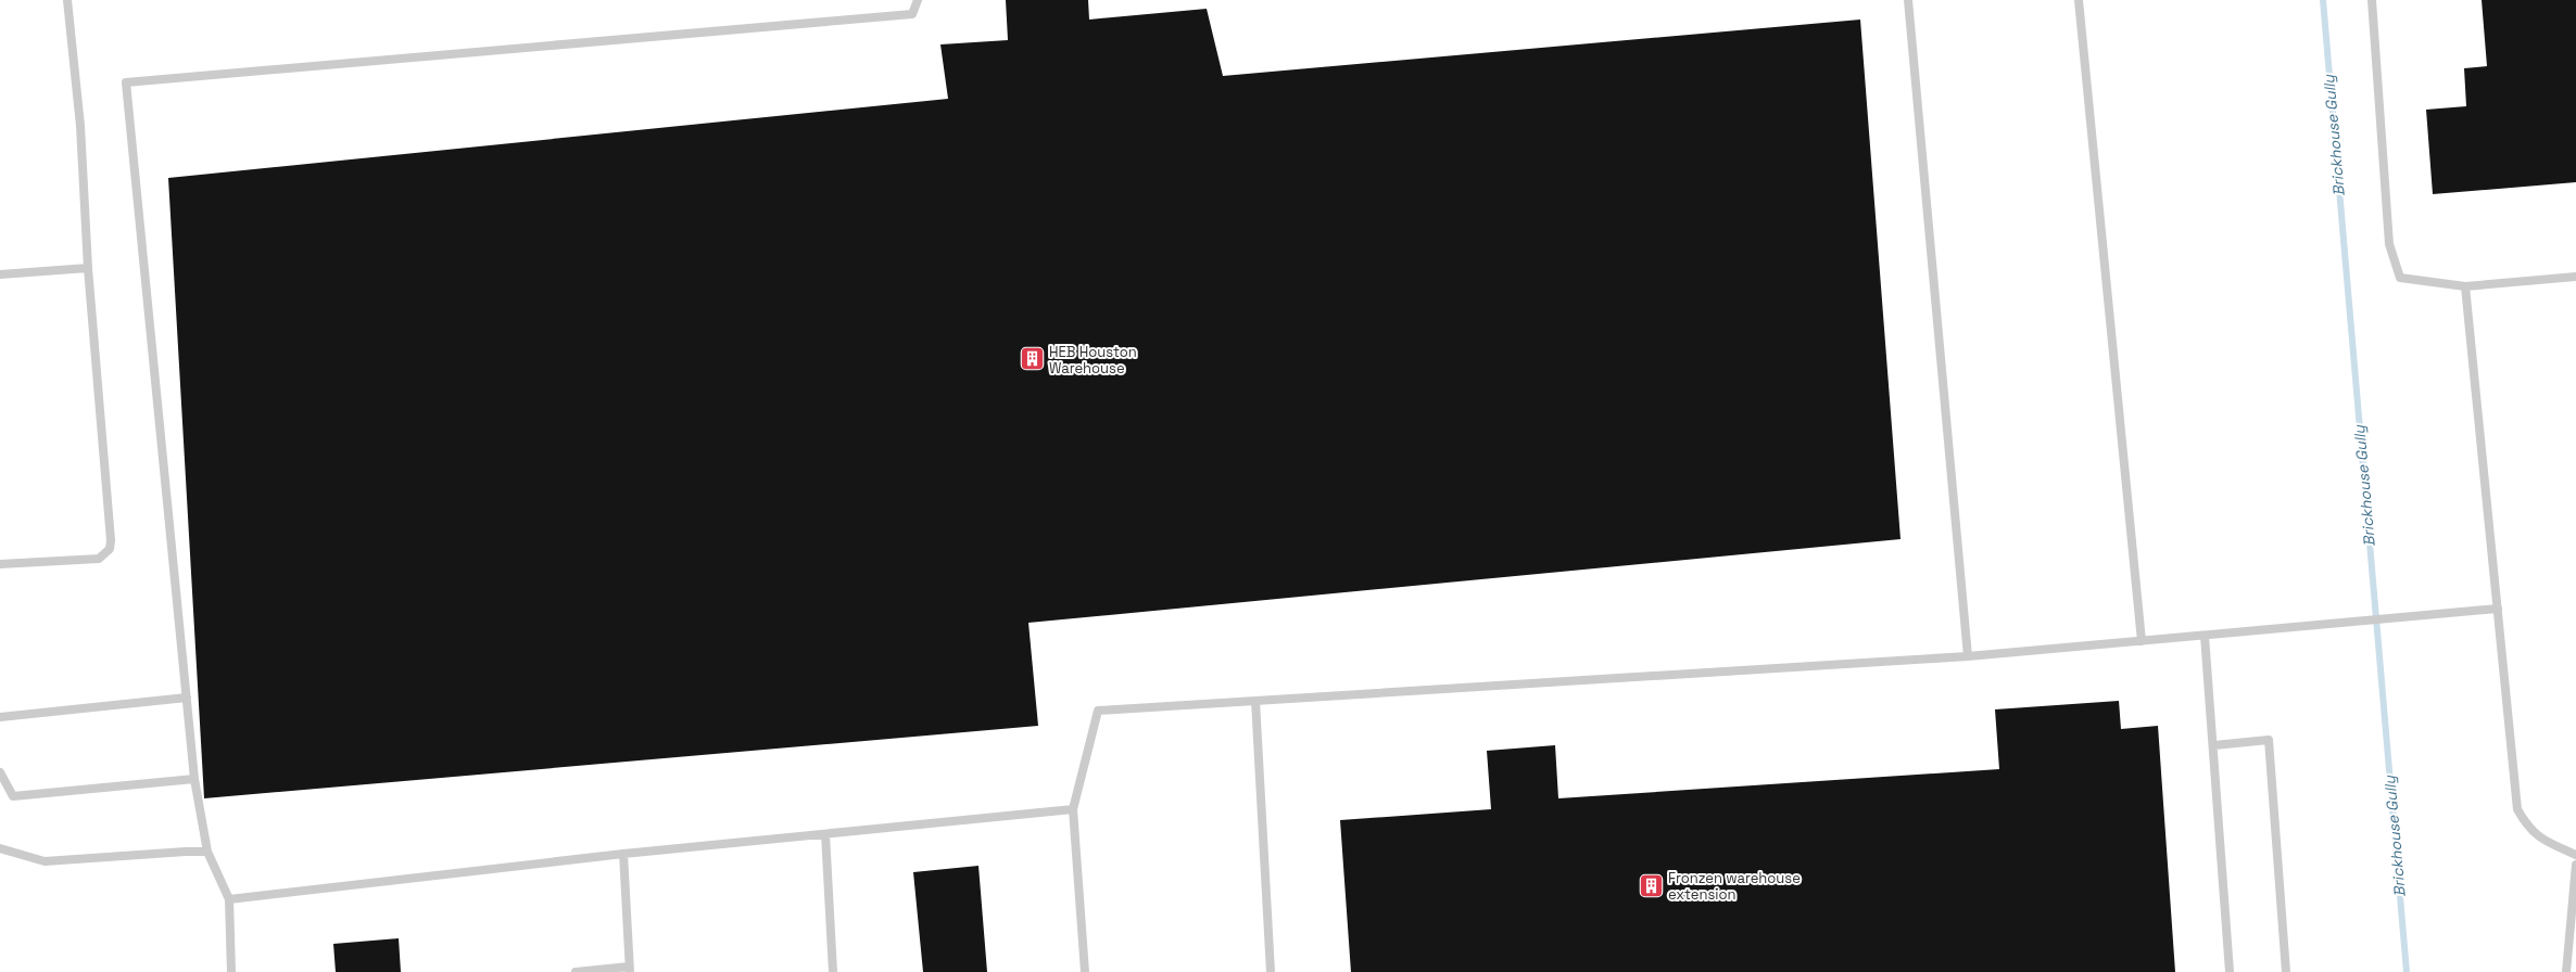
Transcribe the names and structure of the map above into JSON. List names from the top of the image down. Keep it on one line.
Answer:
{"water":["Brickhouse Gully"],"places":{"building":["HEB Houston Warehouse","Fronzen warehouse extension"]}}
